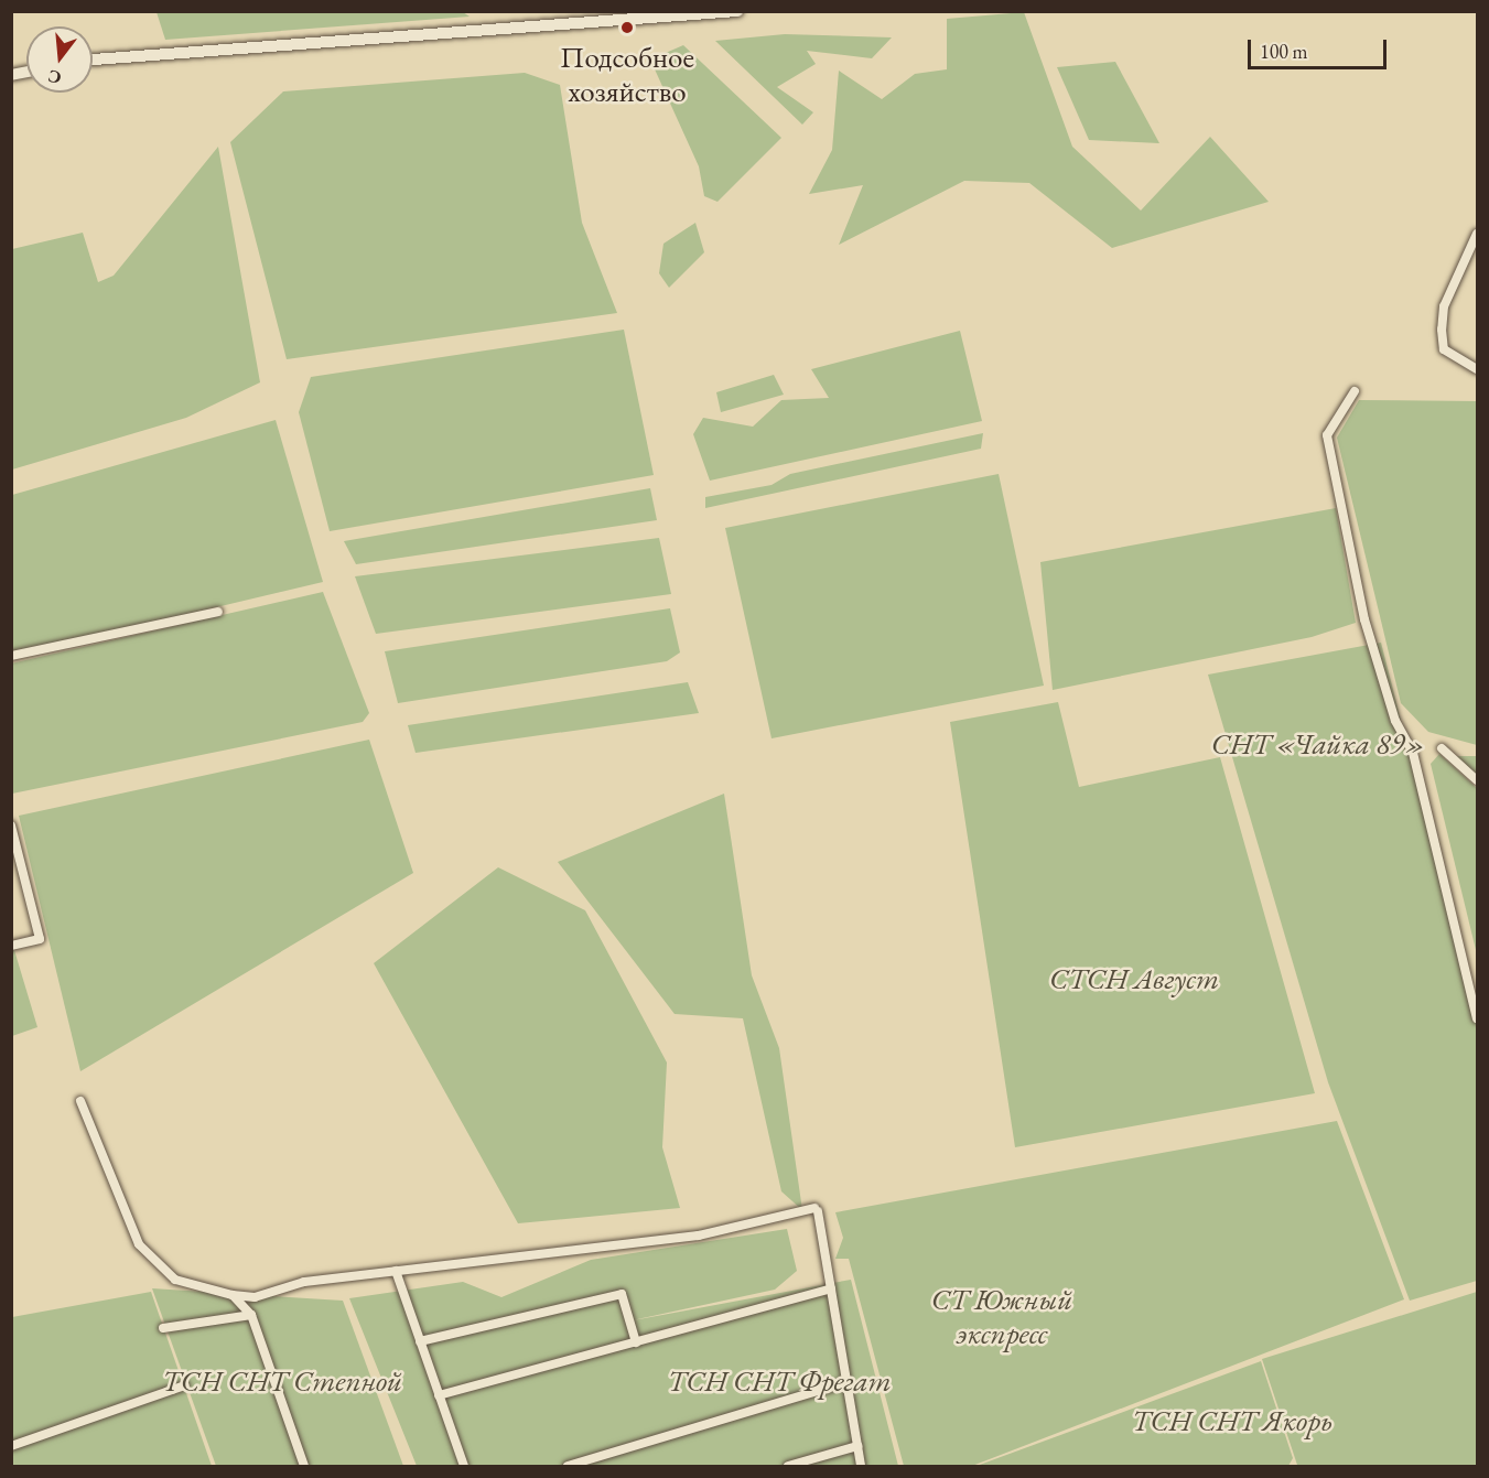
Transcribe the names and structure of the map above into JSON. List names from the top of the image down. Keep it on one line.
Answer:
{"parks":["СНТ «Чайка 89»","СТСН Август","СТ Южный экспресс","ТСН СНТ Степной","ТСН СНТ Фрегат","ТСН СНТ Якорь"],"places":["Подсобное хозяйство"],"scale_bar":"100 m","north":"bottom"}
